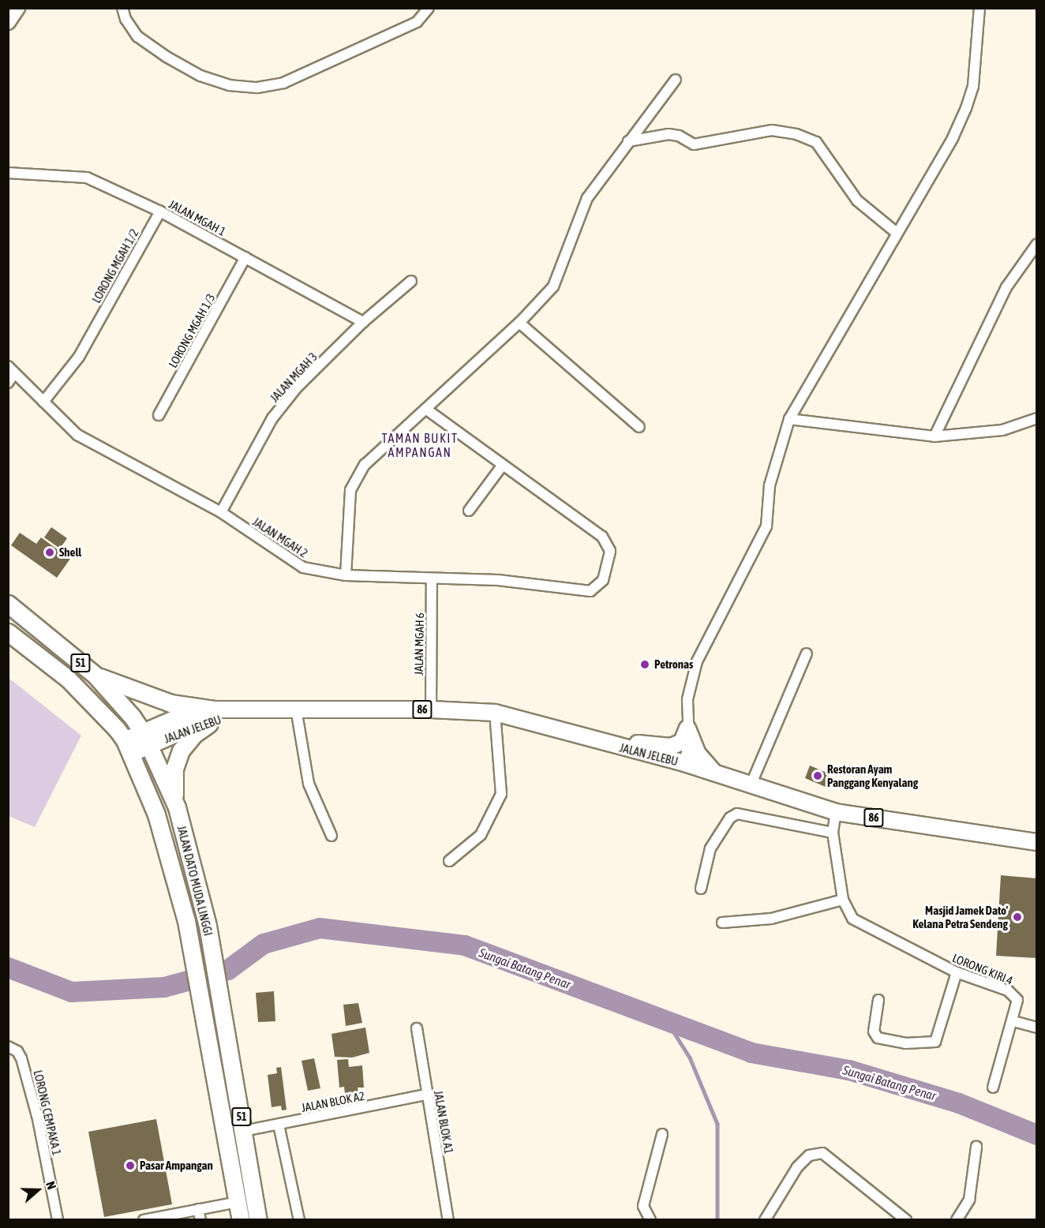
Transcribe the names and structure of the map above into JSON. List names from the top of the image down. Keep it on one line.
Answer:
{"streets":{"highway":["51","JALAN DATO MUDA LINGGI"],"main road":["86","JALAN JELEBU"],"street":["JALAN MGAH 1","LORONG MGAH 1/2","LORONG MGAH 1/3","JALAN MGAH 3","JALAN MGAH 2","JALAN MGAH 6","LORONG KIRI 4","JALAN BLOK A2","LORONG CEMPAKA 1","JALAN BLOK A1"]},"crossings":[["JALAN MGAH 1","LORONG MGAH 1/2"],["JALAN MGAH 1","LORONG MGAH 1/3"],["JALAN MGAH 1","JALAN MGAH 3"],["LORONG MGAH 1/2","JALAN MGAH 2"],["JALAN MGAH 3","JALAN MGAH 2"],["JALAN MGAH 2","JALAN MGAH 6"],["JALAN MGAH 6","JALAN JELEBU"],["JALAN JELEBU","JALAN DATO MUDA LINGGI"],["JALAN JELEBU","LORONG KIRI 4"],["JALAN DATO MUDA LINGGI","JALAN BLOK A2"],["JALAN BLOK A2","JALAN BLOK A1"]],"districts":["TAMAN BUKIT AMPANGAN"],"water":["Sungai Batang Penar"],"places":["Shell","Petronas","Restoran Ayam Panggang Kenyalang","Masjid Jamek Dato' Kelana Petra Sendeng","Pasar Ampangan"],"north":"right"}
